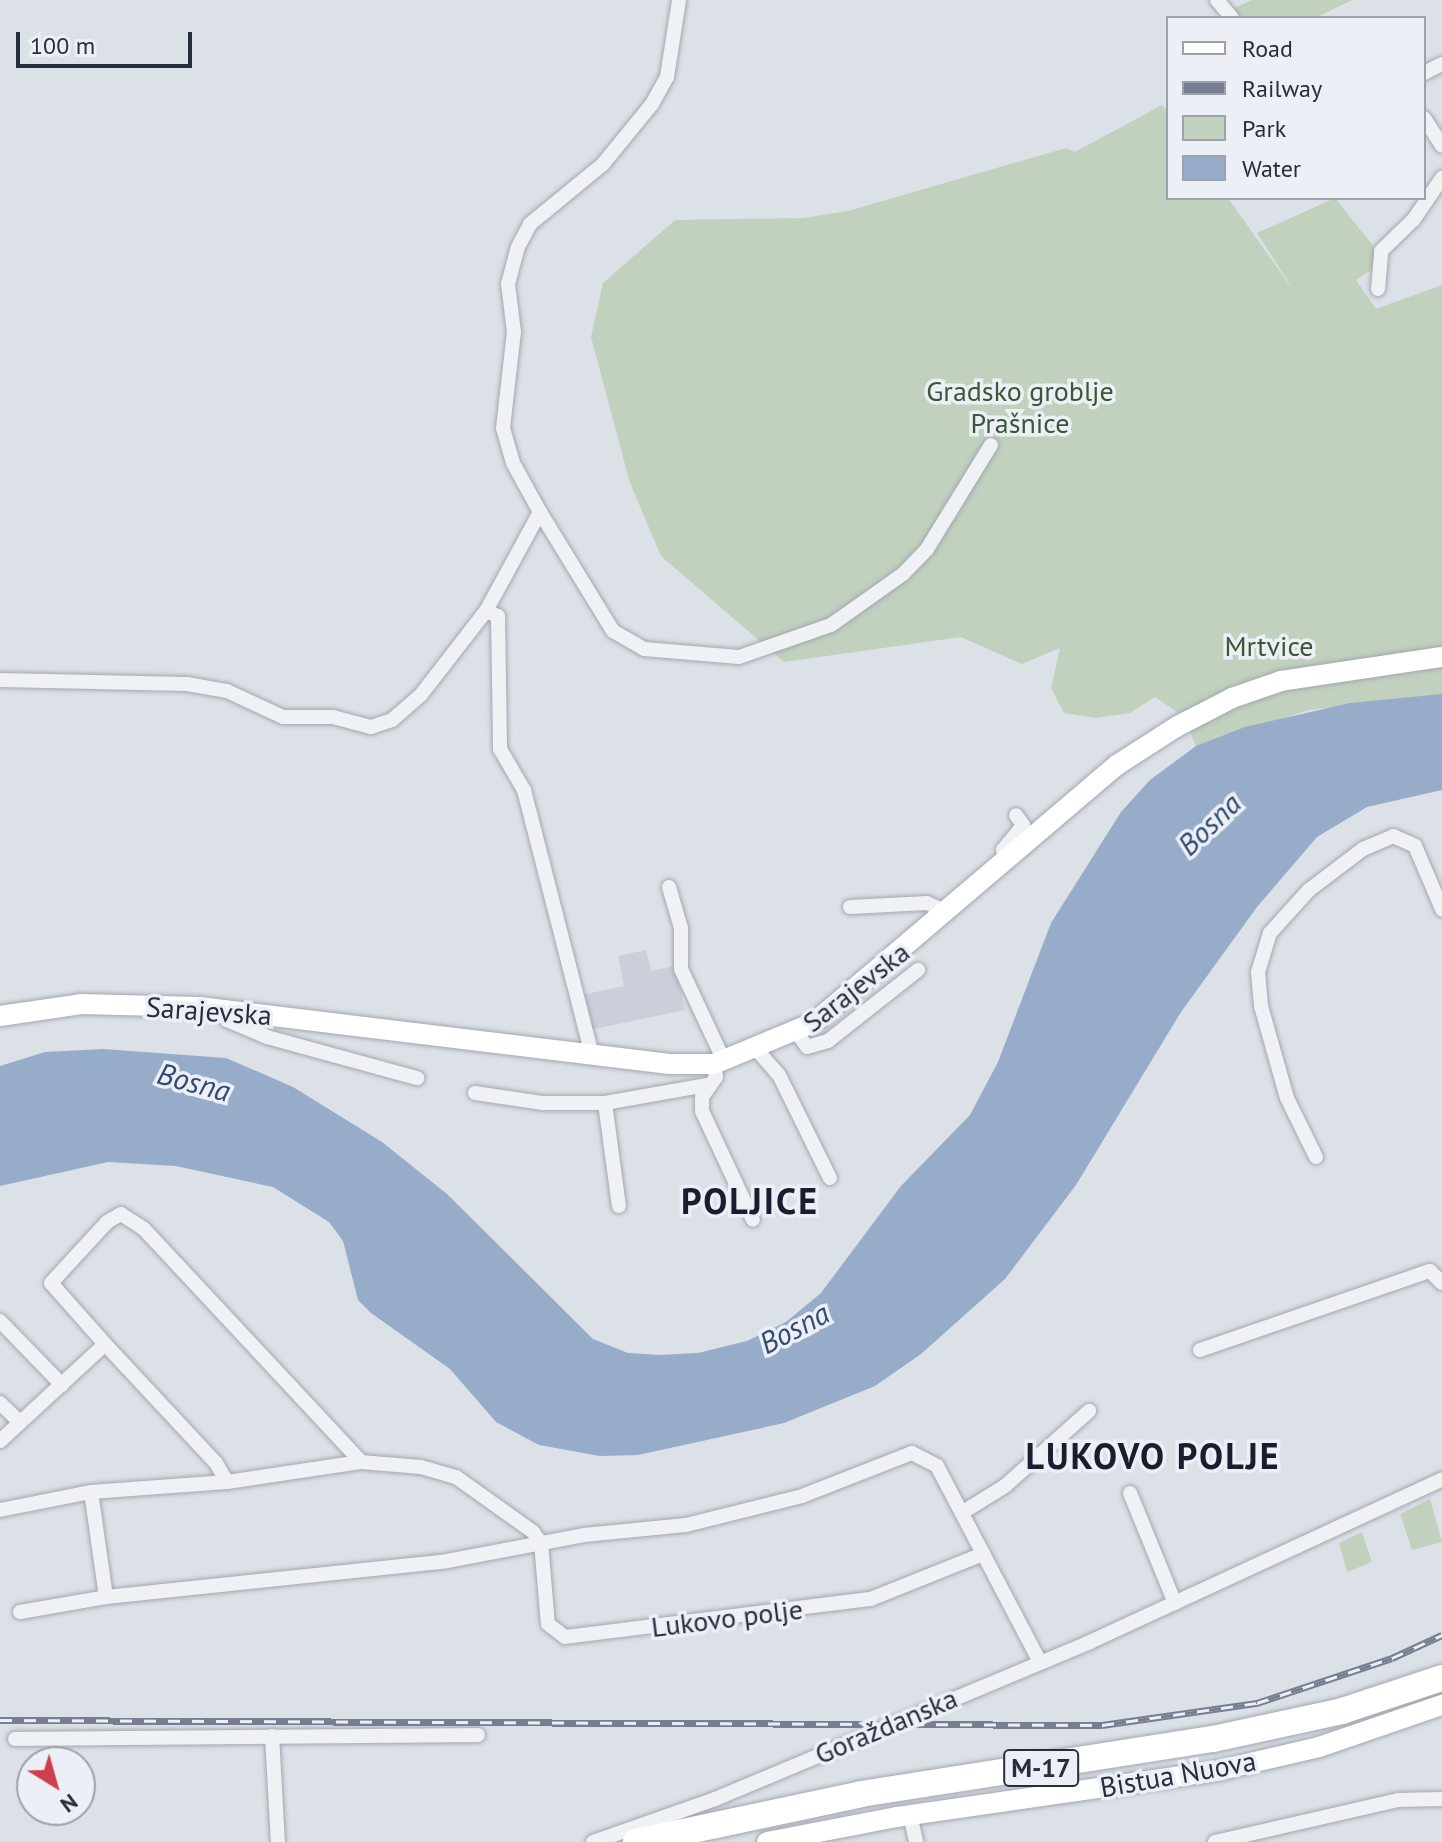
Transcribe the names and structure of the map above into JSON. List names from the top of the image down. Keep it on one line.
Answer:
{"streets":{"highway":["M-17"],"main road":["Sarajevska","Bistua Nuova"],"street":["Lukovo polje","Goraždanska"]},"districts":["POLJICE","LUKOVO POLJE"],"water":["Bosna"],"parks":["Gradsko groblje Prašnice","Mrtvice"],"legend":["Road","Railway","Park","Water"],"scale_bar":"100 m","north":"bottom right"}
